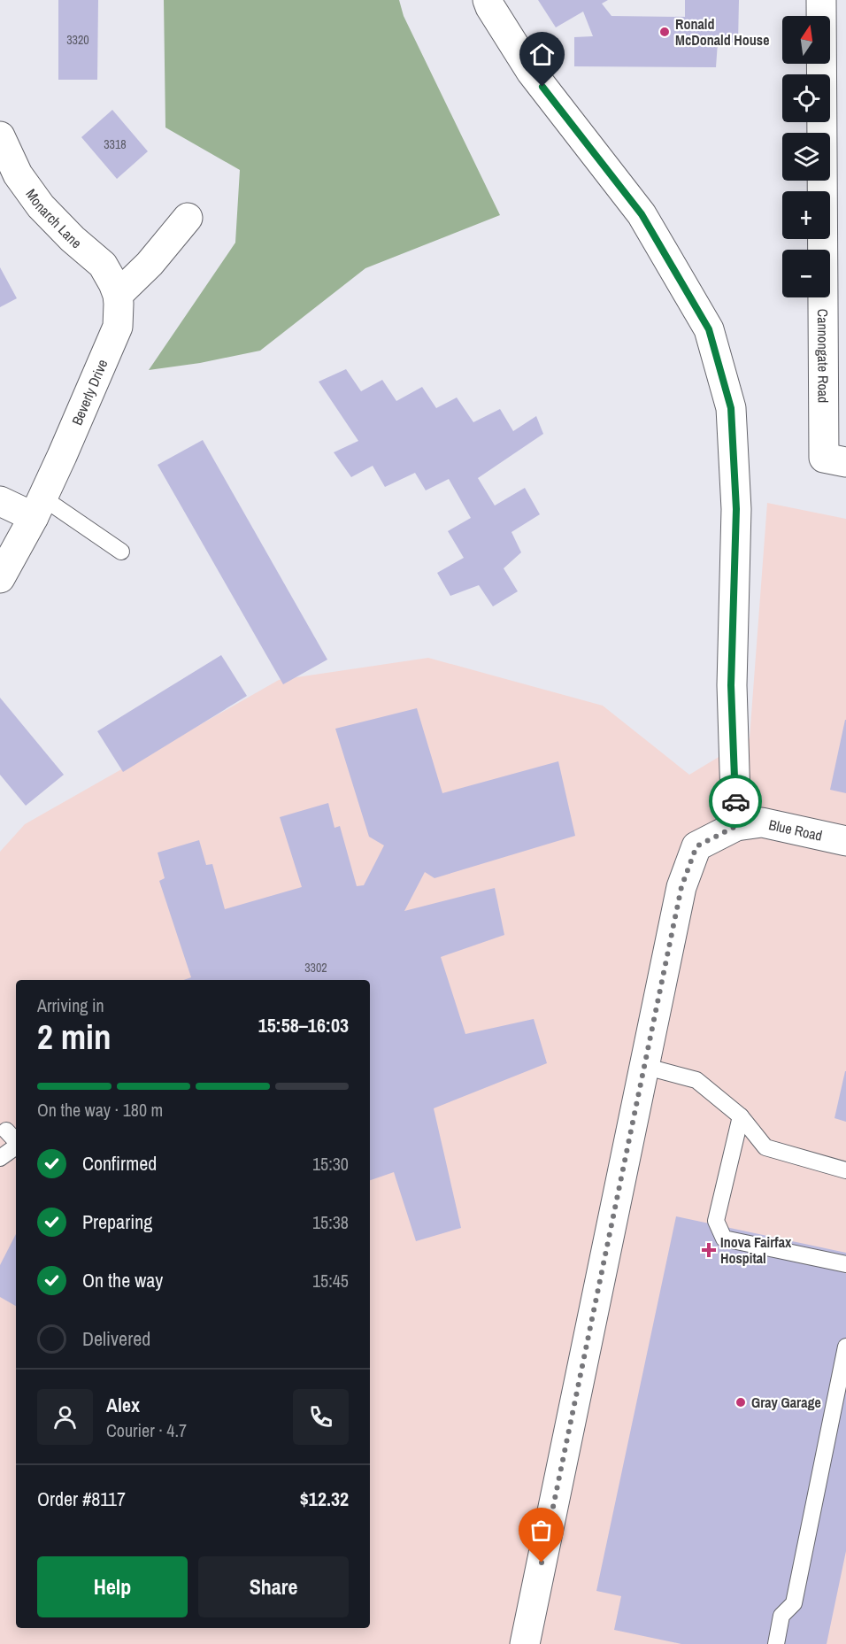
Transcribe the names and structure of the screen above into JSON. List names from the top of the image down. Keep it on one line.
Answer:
{"streets":{"street":["Monarch Lane","Cannongate Road","Beverly Drive","Blue Road"]},"crossings":[["Monarch Lane","Beverly Drive"]],"places":{"other":["Ronald McDonald House","Gray Garage"],"health":["Inova Fairfax Hospital"]},"house_numbers":["3320","3318","3302"],"north":"top","page":{"map_buttons":["+","−"],"heading":["2 min","Arriving in","15:58–16:03"],"panel":["Alex","Courier · 4.7","Order #8117","$12.32"],"bar":"On the way · 180 m","list":[["Confirmed","15:30"],["Preparing","15:38"],["On the way","15:45"],"Delivered"],"buttons":["Help","Share"]}}
